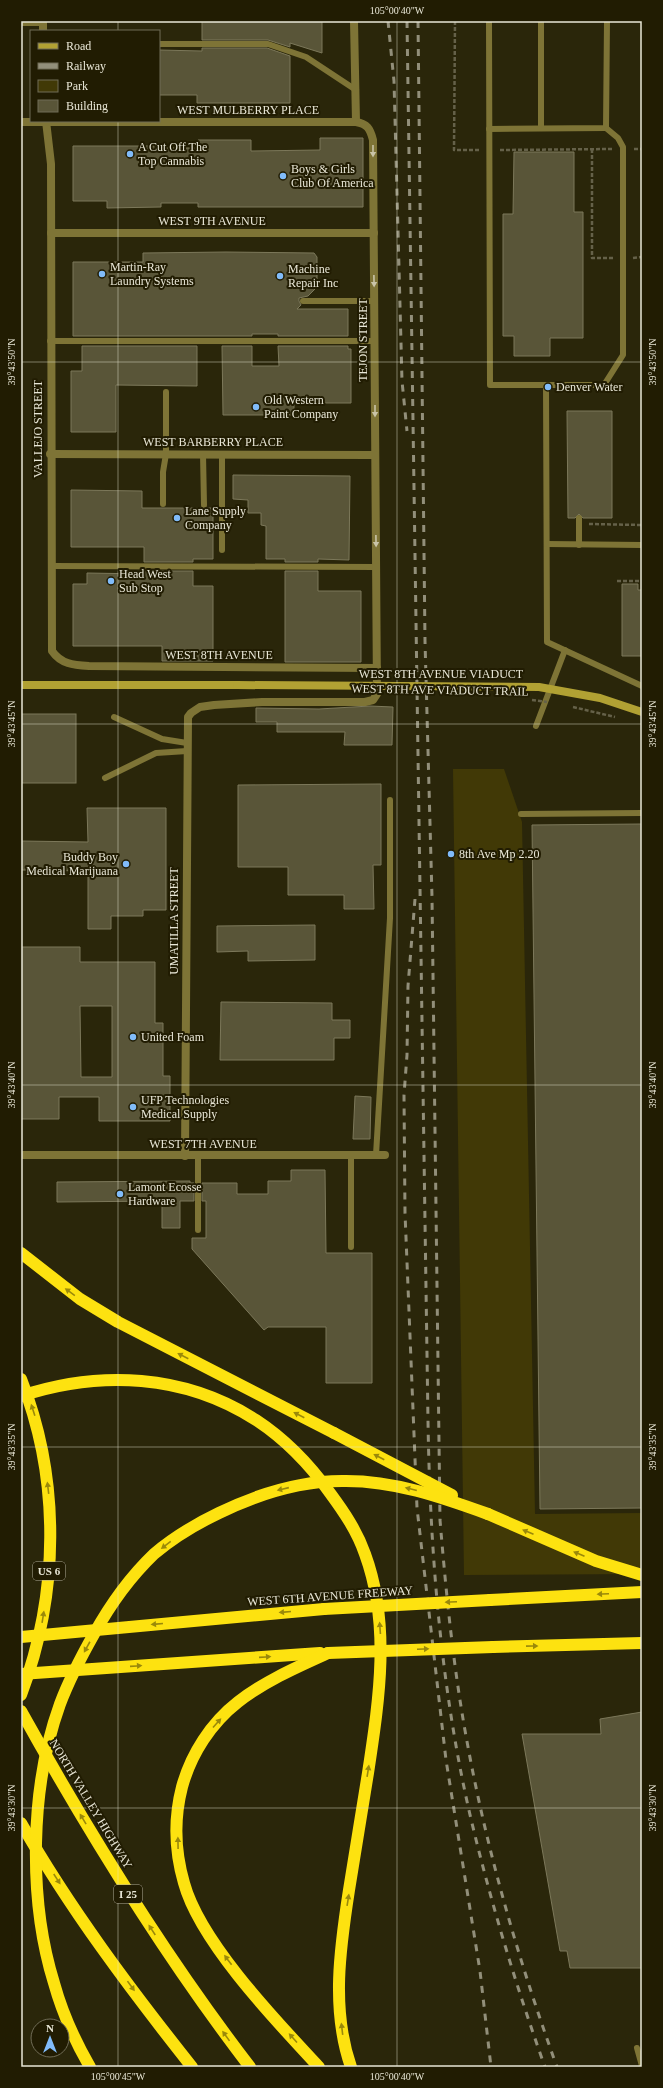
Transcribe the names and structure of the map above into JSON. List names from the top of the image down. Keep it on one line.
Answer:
{"streets":{"highway":["US 6","WEST 6TH AVENUE FREEWAY","NORTH VALLEY HIGHWAY","I 25"],"main road":["WEST 8TH AVENUE VIADUCT"],"street":["WEST MULBERRY PLACE","WEST 9TH AVENUE","TEJON STREET","VALLEJO STREET","WEST BARBERRY PLACE","WEST 8TH AVENUE","UMATILLA STREET","WEST 7TH AVENUE"],"path":["WEST 8TH AVE VIADUCT TRAIL"]},"crossings":[["WEST MULBERRY PLACE","TEJON STREET"],["WEST MULBERRY PLACE","VALLEJO STREET"],["WEST 9TH AVENUE","TEJON STREET"],["WEST 9TH AVENUE","VALLEJO STREET"],["TEJON STREET","WEST BARBERRY PLACE"],["TEJON STREET","WEST 8TH AVENUE"],["TEJON STREET","UMATILLA STREET"],["VALLEJO STREET","WEST BARBERRY PLACE"],["VALLEJO STREET","WEST 8TH AVENUE"],["UMATILLA STREET","WEST 7TH AVENUE"]],"one_way":["TEJON STREET"],"places":["A Cut Off The Top Cannabis","Boys & Girls Club Of America","Martin-Ray Laundry Systems","Machine Repair Inc","Denver Water","Old Western Paint Company","Lane Supply Company","Head West Sub Stop","8th Ave Mp 2.20","Buddy Boy Medical Marijuana","United Foam","UFP Technologies Medical Supply","Lamont Ecosse Hardware"],"legend":["Road","Railway","Park","Building"],"north":"top","coordinates":["105°00'40\"W","39°43'50\"N","39°43'45\"N","39°43'40\"N","39°43'35\"N","39°43'30\"N","105°00'45\"W"]}
